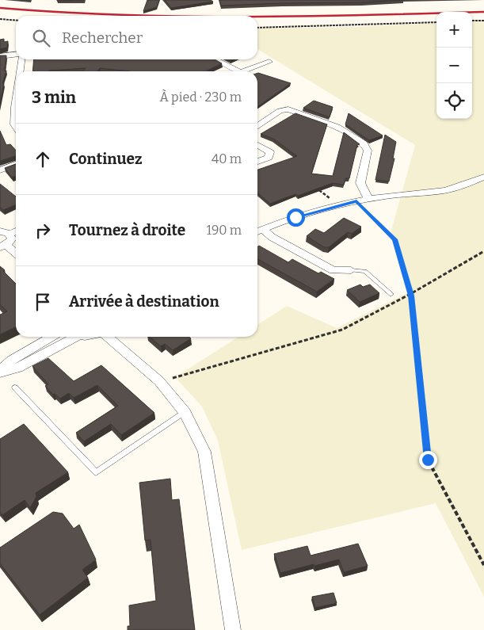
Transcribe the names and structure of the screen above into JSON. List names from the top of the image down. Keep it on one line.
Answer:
{"page":{"map_buttons":["+","−"],"search":"Rechercher","heading":["3 min","À pied · 230 m"],"list":[["Continuez","40 m"],["Tournez à droite","190 m"],"Arrivée à destination"]}}
